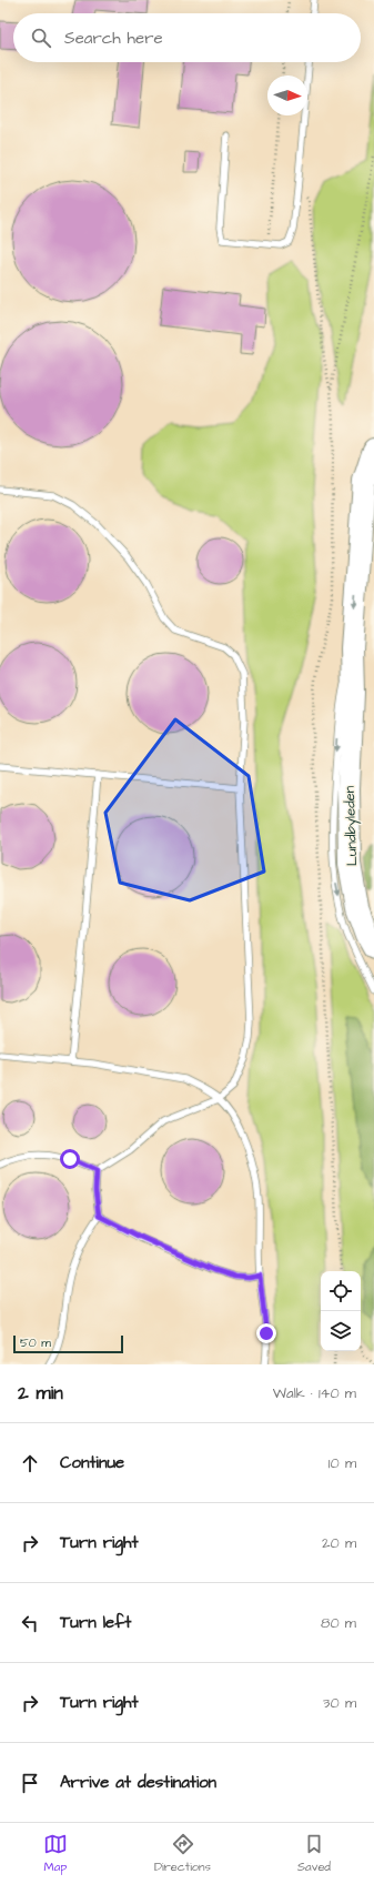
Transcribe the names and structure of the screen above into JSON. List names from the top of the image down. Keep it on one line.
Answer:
{"streets":{"highway":["Lundbyleden"]},"one_way":["Lundbyleden"],"scale_bar":"50 m","north":"right","page":{"search":"Search here","scale":"50 m","heading":["2 min","Walk · 140 m"],"list":[["Continue","10 m"],["Turn right","20 m"],["Turn left","80 m"],["Turn right","30 m"],"Arrive at destination"],"nav":["Map","Directions","Saved"]}}
